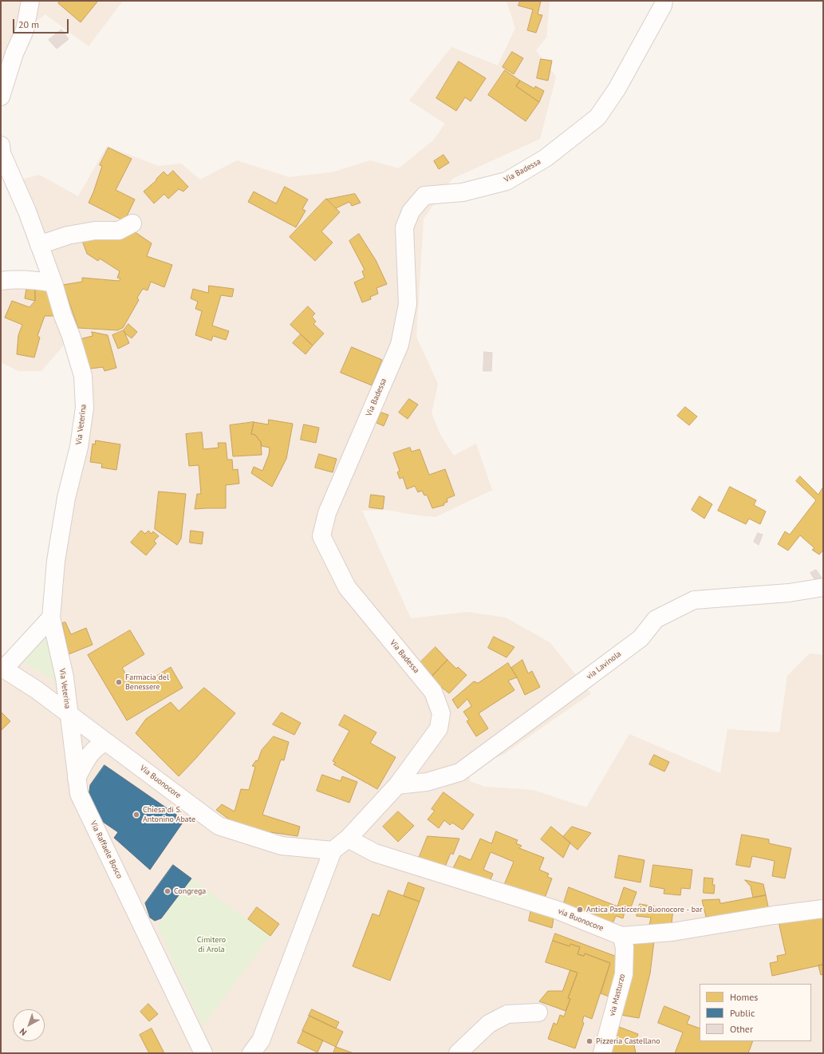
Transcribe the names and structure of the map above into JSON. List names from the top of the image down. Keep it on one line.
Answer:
{"streets":{"street":["Via Badessa","Via Veterina","via Lavinola","Via Buonocore","Via Raffaele Bosco","via Buonocore","via Masturzo"]},"crossings":[["Via Badessa","via Lavinola"],["Via Badessa","Via Buonocore"],["Via Badessa","via Buonocore"],["Via Veterina","Via Buonocore"],["Via Veterina","Via Raffaele Bosco"],["Via Buonocore","Via Raffaele Bosco"],["via Buonocore","via Masturzo"]],"parks":["Cimitero di Arola"],"places":["Farmacia del Benessere","Chiesa di S. Antonino Abate","Congrega","Antica Pasticceria Buonocore - bar","Pizzeria Castellano"],"legend":["Homes","Public","Other"],"scale_bar":"20 m","north":"bottom left"}
